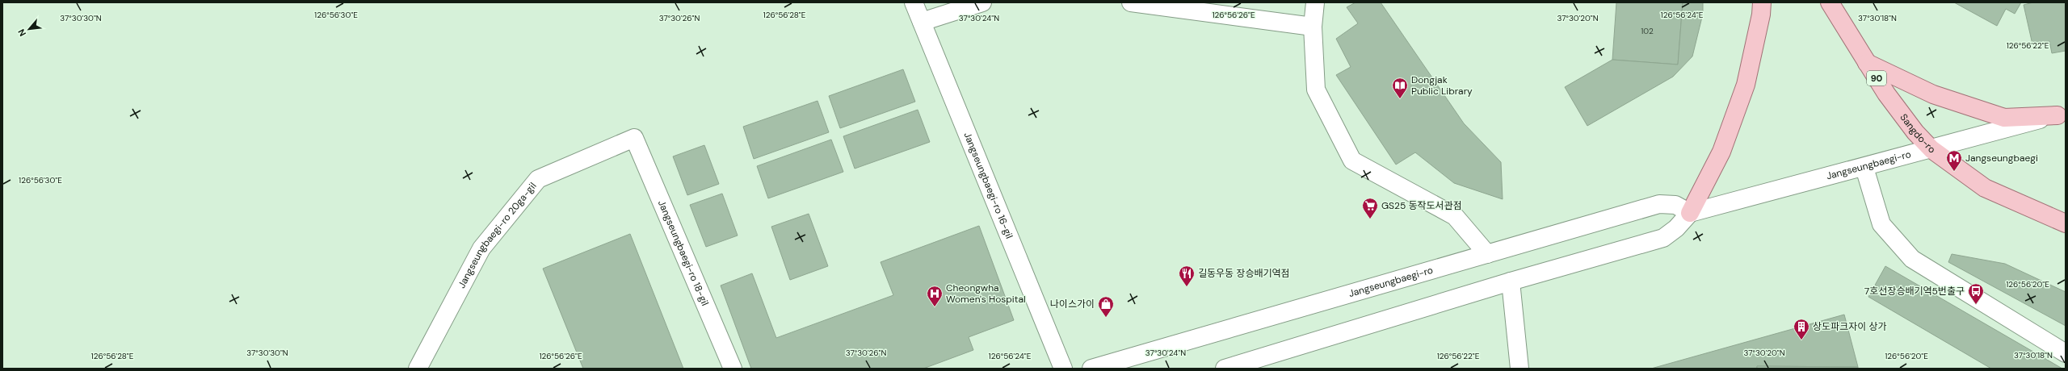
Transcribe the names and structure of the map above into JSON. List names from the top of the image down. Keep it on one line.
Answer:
{"streets":{"main road":["90","Sangdo-ro"],"street":["Jangseungbaegi-ro","Jangseungbaegi-ro 16-gil","Jangseungbaegi-ro 20ga-gil","Jangseungbaegi-ro 18-gil"]},"crossings":[["Sangdo-ro","Jangseungbaegi-ro"],["Jangseungbaegi-ro 20ga-gil","Jangseungbaegi-ro 18-gil"]],"places":{"library":["Dongjak Public Library"],"metro station":["Jangseungbaegi"],"supermarket":["GS25 동작도서관점"],"restaurant":["길동우동 장승배기역점"],"bus stop":["7호선장승배기역5번출구"],"hospital":["Cheongwha Women's Hospital"],"shop":["나이스가이"],"building":["상도파크자이 상가"]},"house_numbers":["102"],"north":"bottom left","coordinates":["126°56'28\"E","126°56'26\"E","126°56'30\"E","126°56'24\"E","37°30'30\"N","37°30'26\"N","37°30'24\"N","37°30'20\"N","37°30'18\"N","126°56'22\"E","126°56'20\"E"]}
